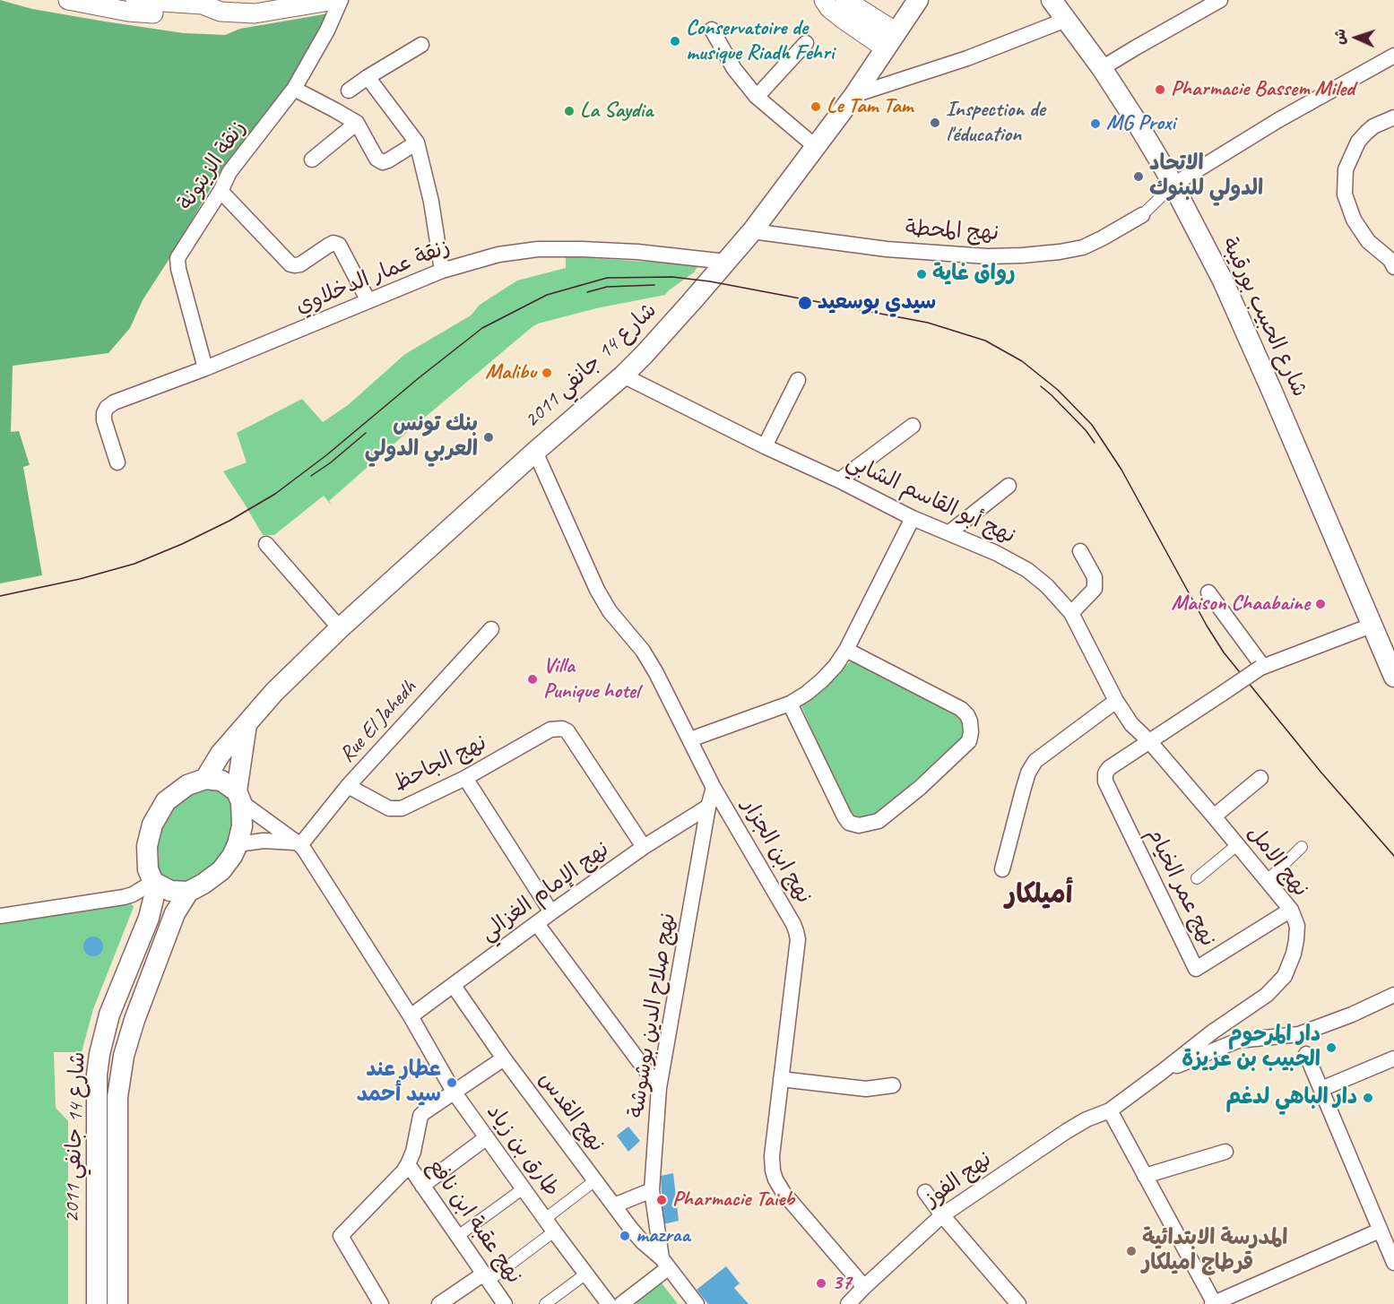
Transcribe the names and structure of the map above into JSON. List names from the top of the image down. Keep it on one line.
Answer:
{"streets":{"main road":["شارع الحبيب بورقيبة","شارع 14 جانفي 2011"],"street":["زنقة الزيتونة","نهج المحطة","زنقة عمار الدخلاوي","نهج أبو القاسم الشابي","Rue El Jahedh","نهج الجاحظ","نهج ابن الجزار","نهج الامل","نهج عمر الخيام","نهج الإمام الغزالي","نهج صلاح الدين بوشوشة","نهج القدس","طارق بن زياد","نهج الفوز","نهج عقبة ابن نافع"]},"crossings":[["زنقة الزيتونة","زنقة عمار الدخلاوي"],["نهج المحطة","شارع 14 جانفي 2011"],["زنقة عمار الدخلاوي","شارع 14 جانفي 2011"],["شارع 14 جانفي 2011","نهج أبو القاسم الشابي"],["شارع 14 جانفي 2011","نهج ابن الجزار"],["نهج أبو القاسم الشابي","نهج الامل"],["نهج أبو القاسم الشابي","نهج عمر الخيام"],["Rue El Jahedh","نهج الجاحظ"],["نهج الجاحظ","نهج الإمام الغزالي"],["نهج ابن الجزار","نهج صلاح الدين بوشوشة"],["نهج ابن الجزار","نهج الفوز"],["نهج الامل","نهج عمر الخيام"],["نهج الامل","نهج الفوز"],["نهج الإمام الغزالي","نهج صلاح الدين بوشوشة"],["نهج الإمام الغزالي","نهج القدس"],["نهج الإمام الغزالي","طارق بن زياد"],["نهج صلاح الدين بوشوشة","نهج القدس"]],"districts":["أميلكار"],"places":["Conservatoire de musique Riadh Fehri","Pharmacie Bassem Miled","Le Tam Tam","La Saydia","Inspection de l'éducation","MG Proxi","الاتحاد الدولي للبنوك","رواق غاية","سيدي بوسعيد","Malibu","بنك تونس العربي الدولي","Maison Chaabaine","Villa Punique hotel","دار المرحوم الحبيب بن عزيزة","عطار عند سيد أحمد","دار الباهي لدغم","Pharmacie Taieb","mazraa","المدرسة الابتدائية قرطاج اميلكار","37"],"north":"left"}
